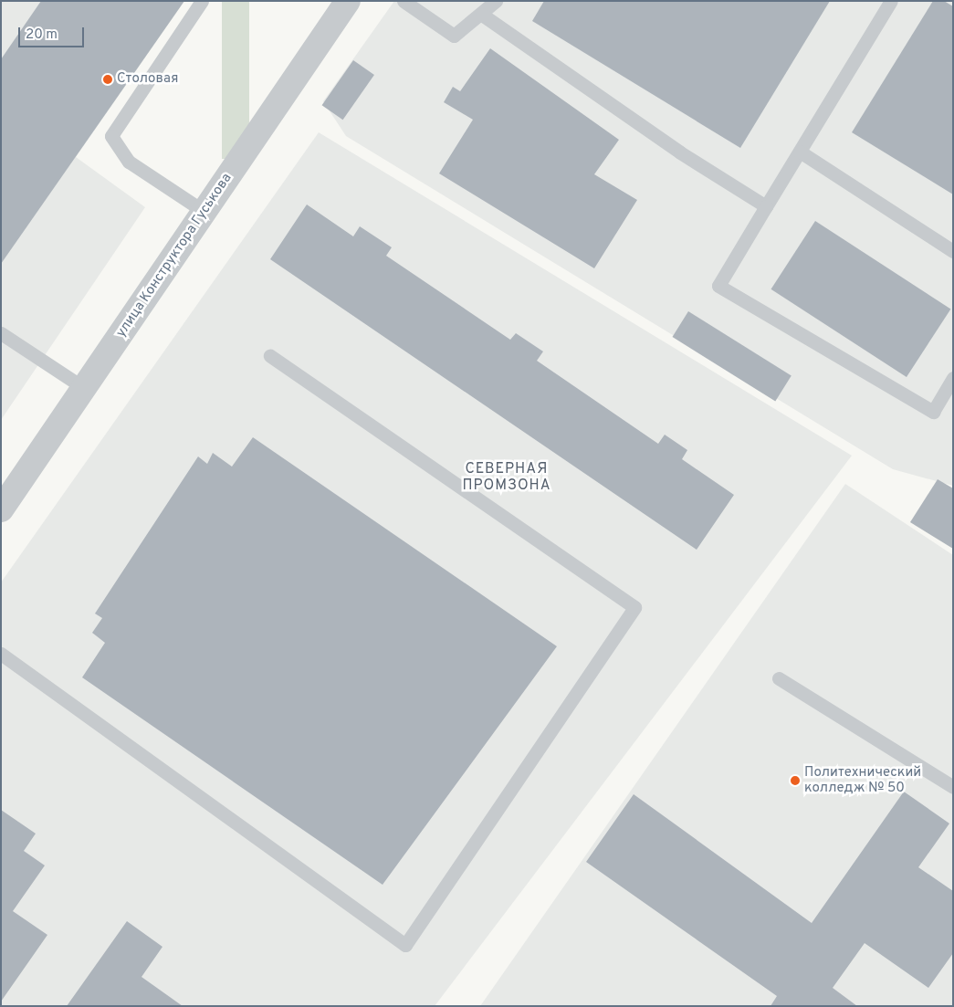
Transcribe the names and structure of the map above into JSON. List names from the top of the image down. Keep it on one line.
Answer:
{"streets":{"street":["улица Конструктора Гуськова"]},"districts":["СЕВЕРНАЯ ПРОМЗОНА"],"places":["Столовая","Политехнический колледж № 50"],"scale_bar":"20 m"}
